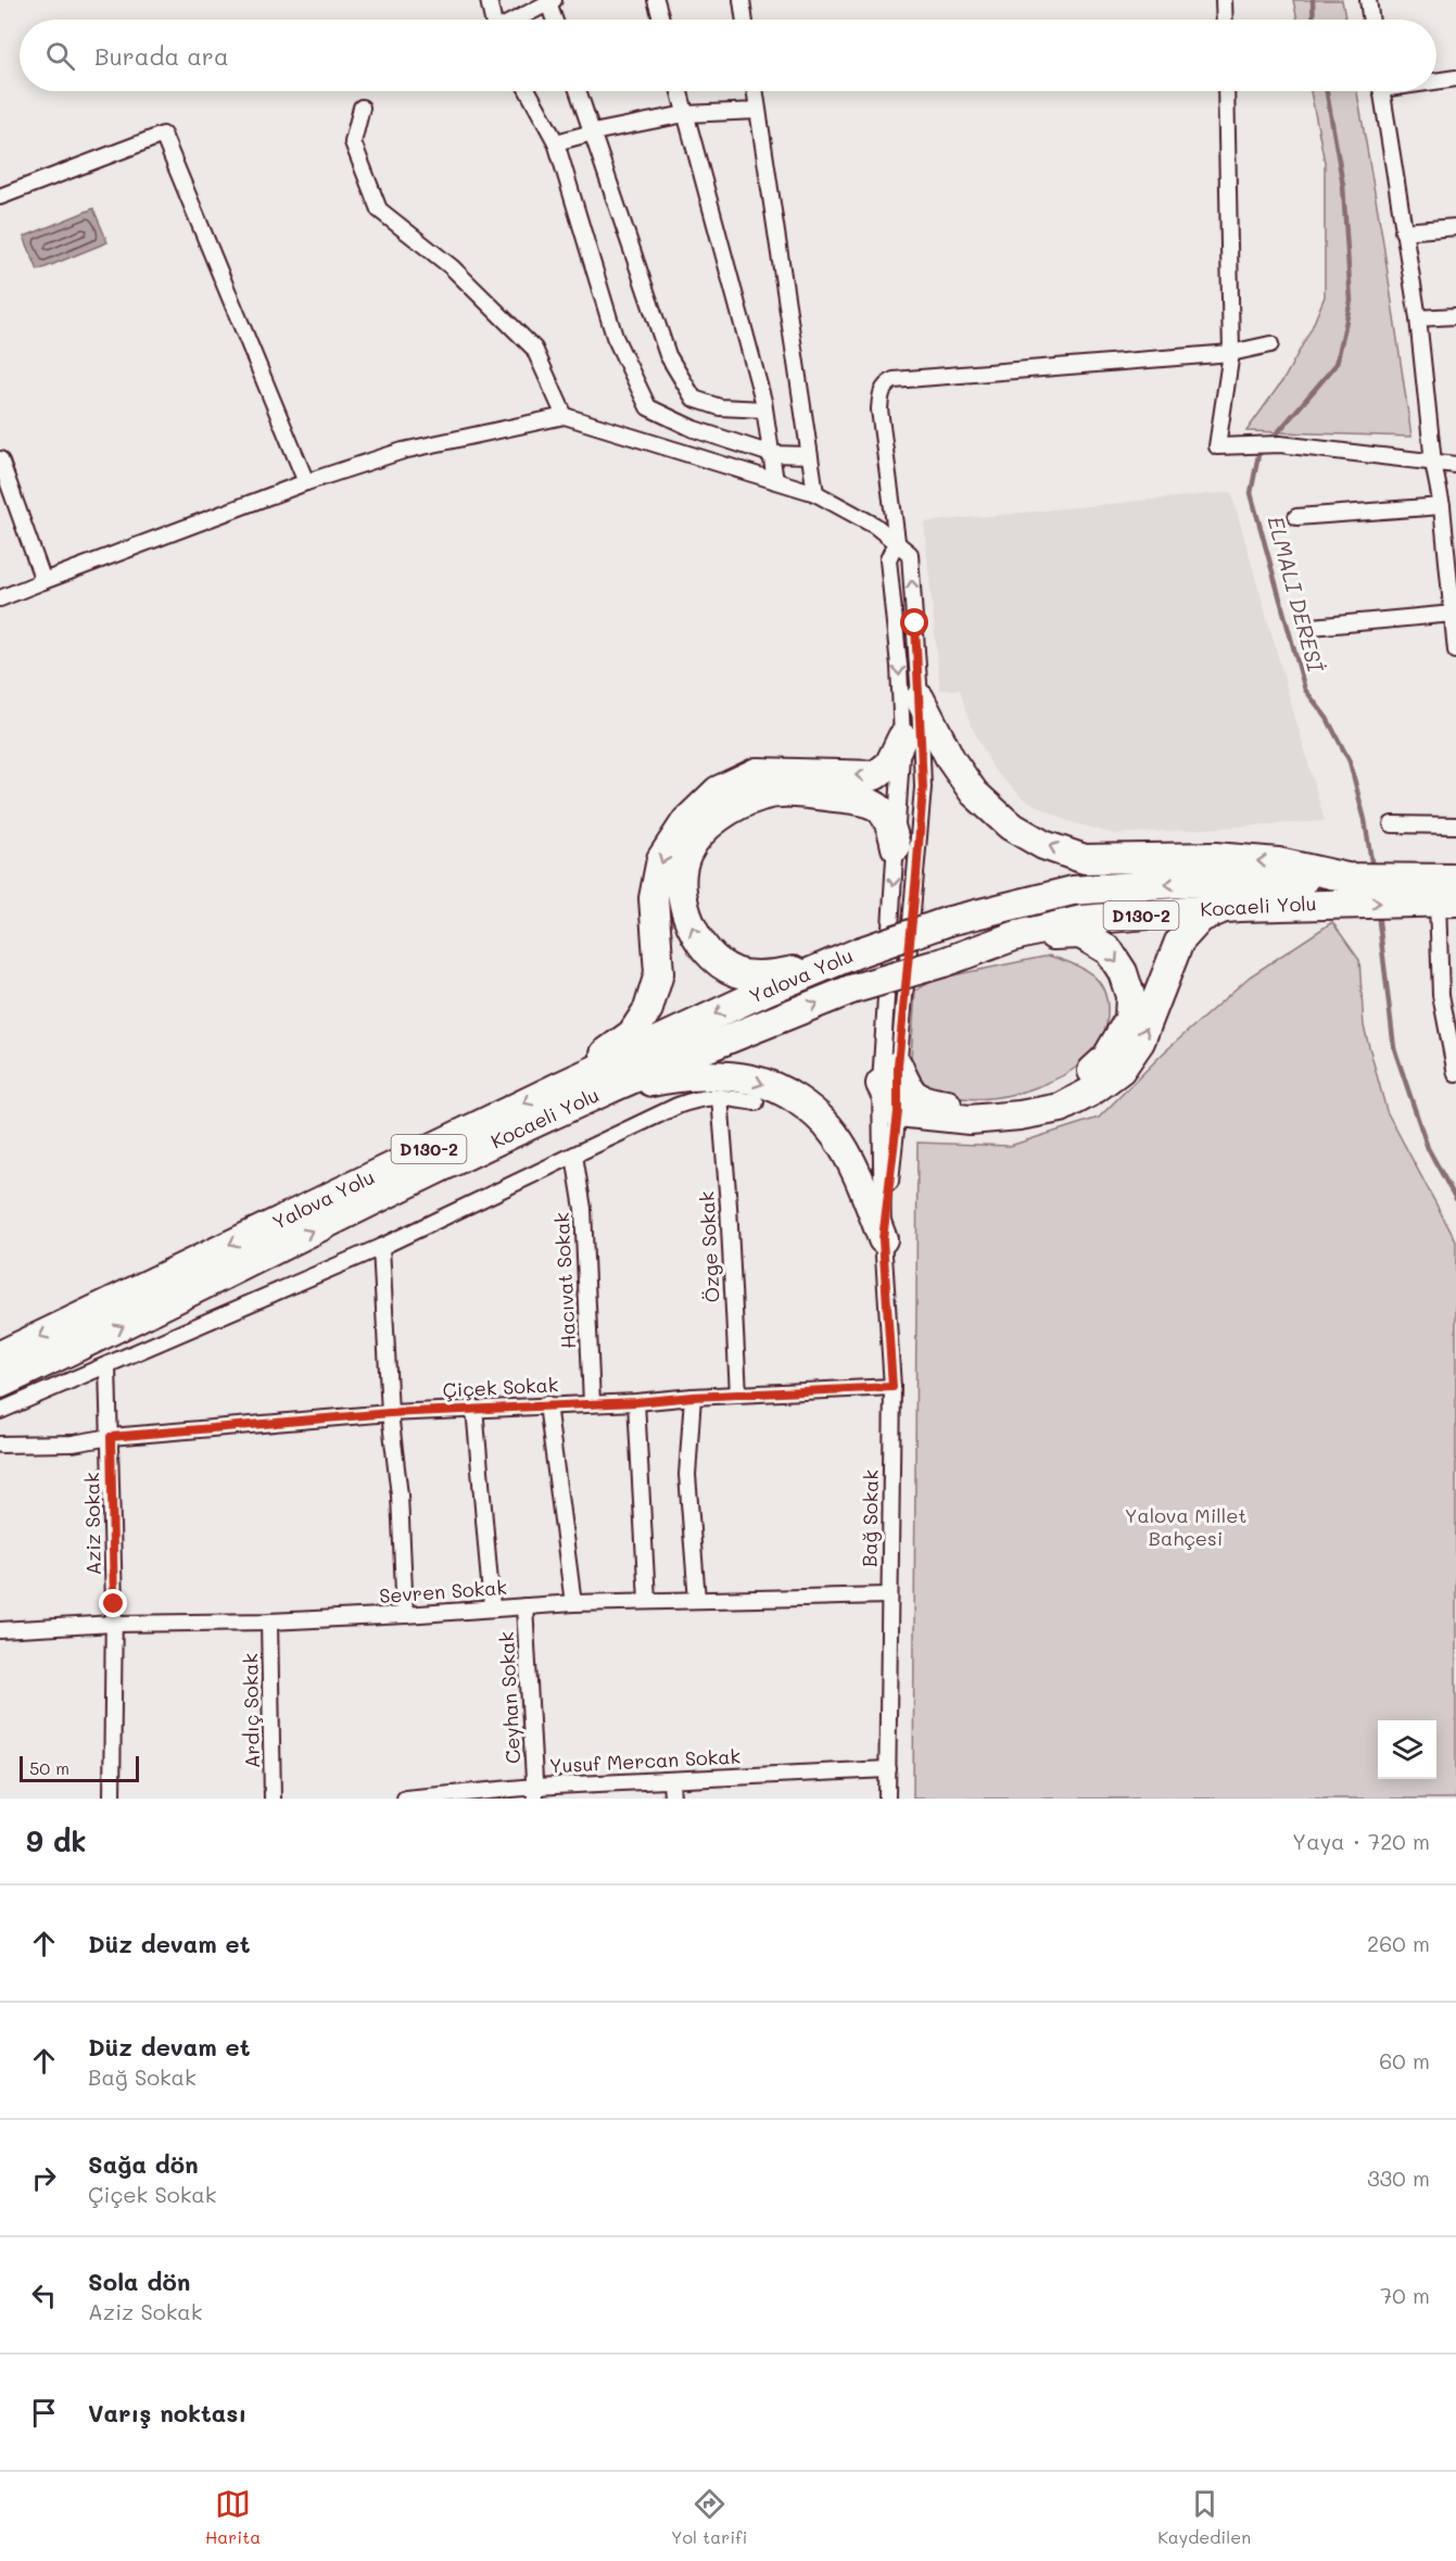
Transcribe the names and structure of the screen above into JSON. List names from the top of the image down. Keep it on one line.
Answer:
{"streets":{"highway":["Kocaeli̇ Yolu","D130-2","Yalova Yolu"],"street":["Özge Sokak","Hacıvat Sokak","Çiçek Sokak","Bağ Sokak","Aziz Sokak","Sevren Sokak","Ceyhan Sokak","Ardıç Sokak","Yusuf Mercan Sokak"]},"crossings":[["Kocaeli̇ Yolu","D130-2"],["Kocaeli̇ Yolu","Yalova Yolu"],["D130-2","Yalova Yolu"],["Özge Sokak","Çiçek Sokak"],["Hacıvat Sokak","Çiçek Sokak"],["Çiçek Sokak","Bağ Sokak"],["Çiçek Sokak","Aziz Sokak"],["Bağ Sokak","Sevren Sokak"],["Bağ Sokak","Yusuf Mercan Sokak"],["Aziz Sokak","Sevren Sokak"],["Sevren Sokak","Ceyhan Sokak"],["Sevren Sokak","Ardıç Sokak"],["Ceyhan Sokak","Yusuf Mercan Sokak"]],"one_way":["Kocaeli̇ Yolu","Yalova Yolu"],"water":["ELMALI DERESİ"],"parks":["Yalova Millet Bahçesi"],"scale_bar":"50 m","page":{"search":"Burada ara","scale":"50 m","heading":["9 dk","Yaya · 720 m"],"list":[["Düz devam et","260 m"],["Düz devam et","Bağ Sokak","60 m"],["Sağa dön","Çiçek Sokak","330 m"],["Sola dön","Aziz Sokak","70 m"],"Varış noktası"],"nav":["Harita","Yol tarifi","Kaydedilen"]}}
